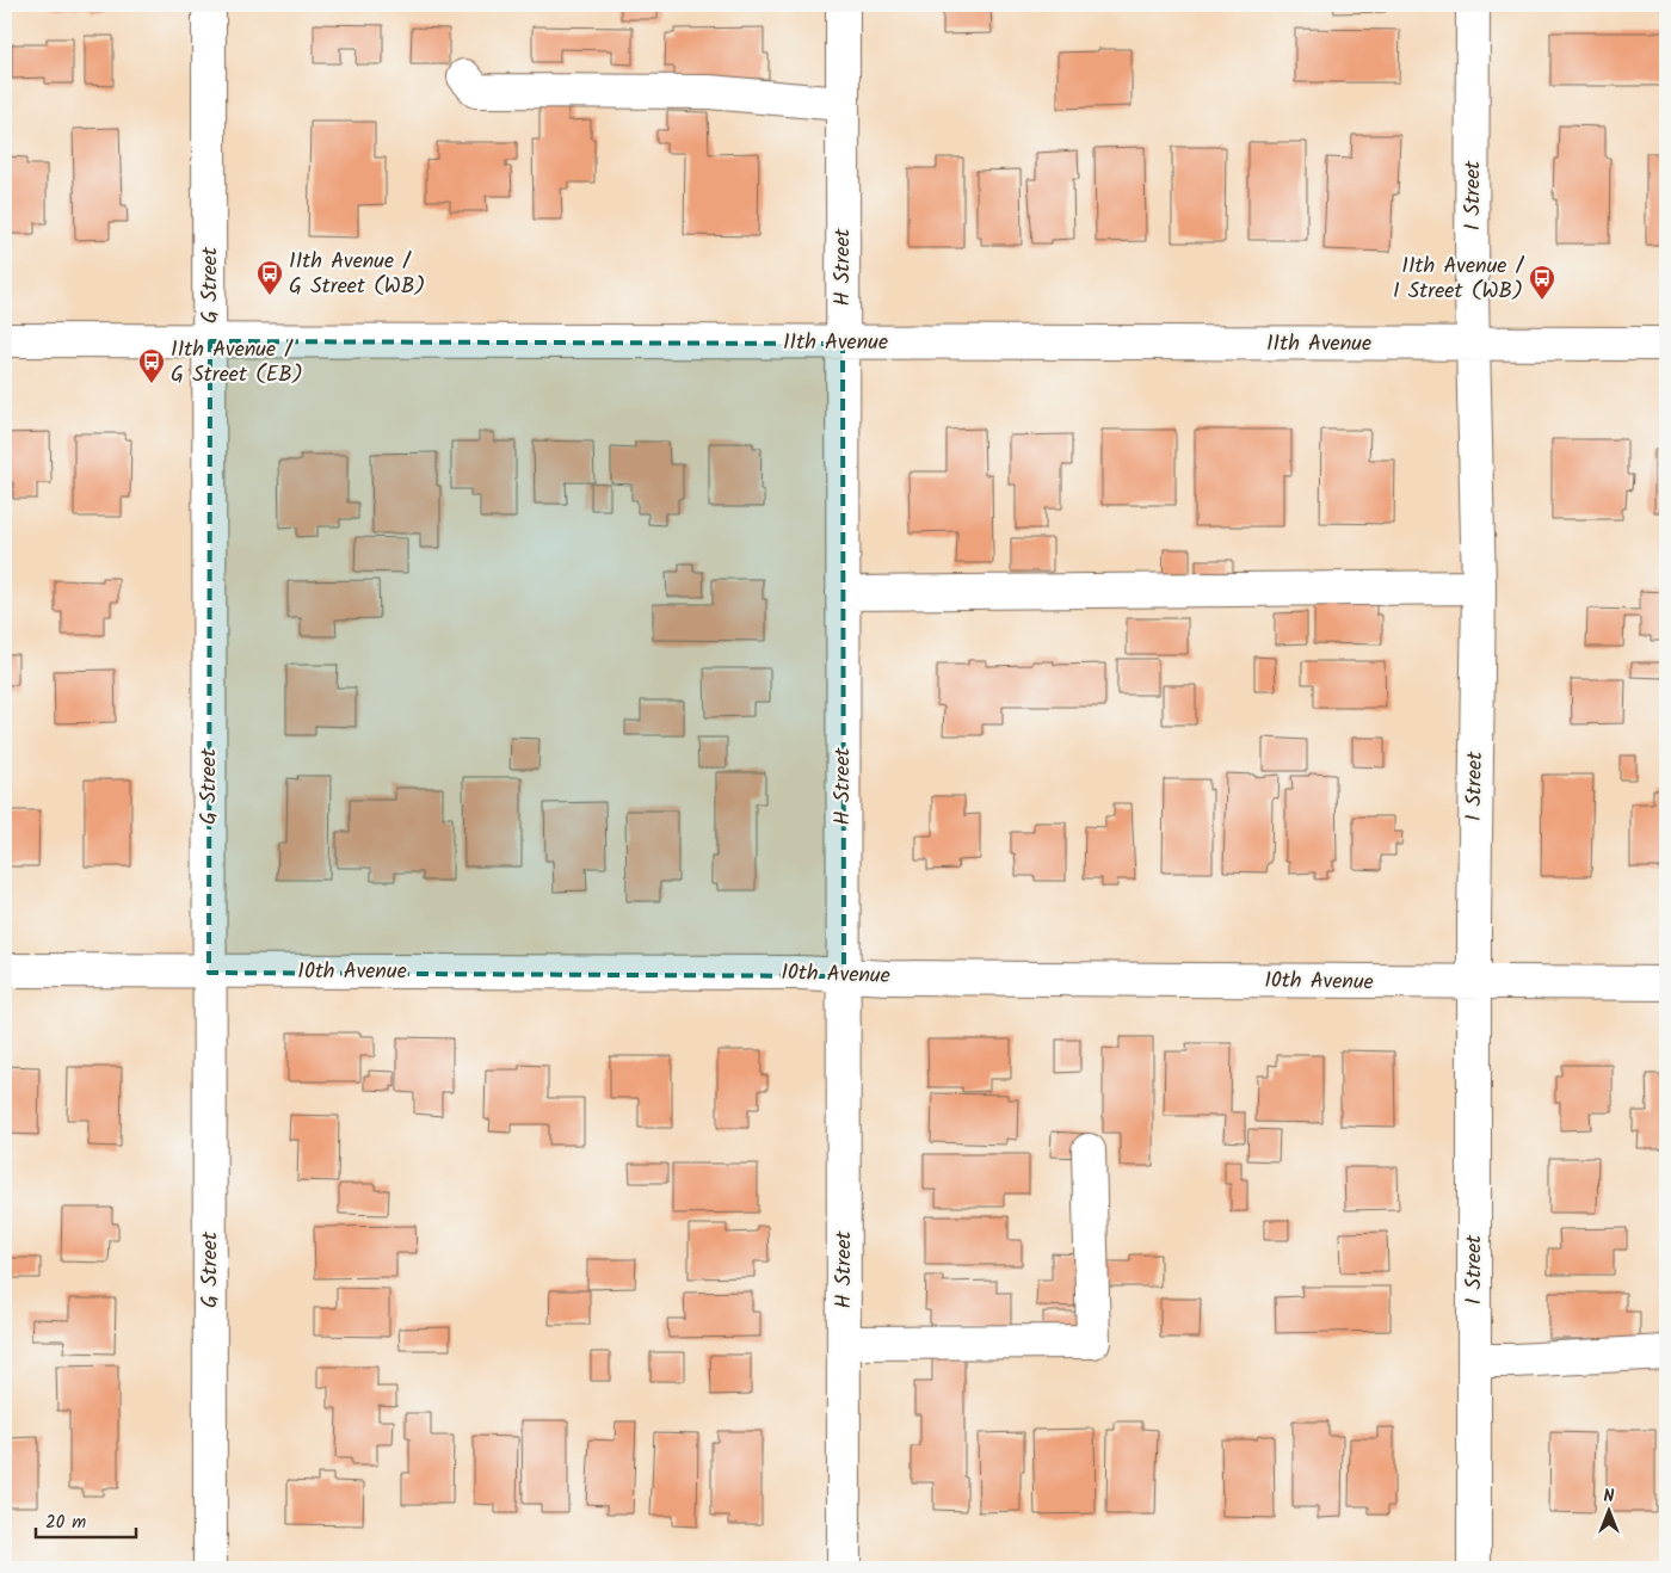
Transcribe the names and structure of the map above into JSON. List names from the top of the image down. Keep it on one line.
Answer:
{"streets":{"street":["I Street","H Street","G Street","11th Avenue","10th Avenue"]},"crossings":[["I Street","11th Avenue"],["I Street","10th Avenue"],["H Street","11th Avenue"],["H Street","10th Avenue"],["G Street","11th Avenue"],["G Street","10th Avenue"]],"places":{"bus stop":["11th Avenue / G Street (WB)","11th Avenue / I Street (WB)","11th Avenue / G Street (EB)"]},"scale_bar":"20 m","north":"top"}
